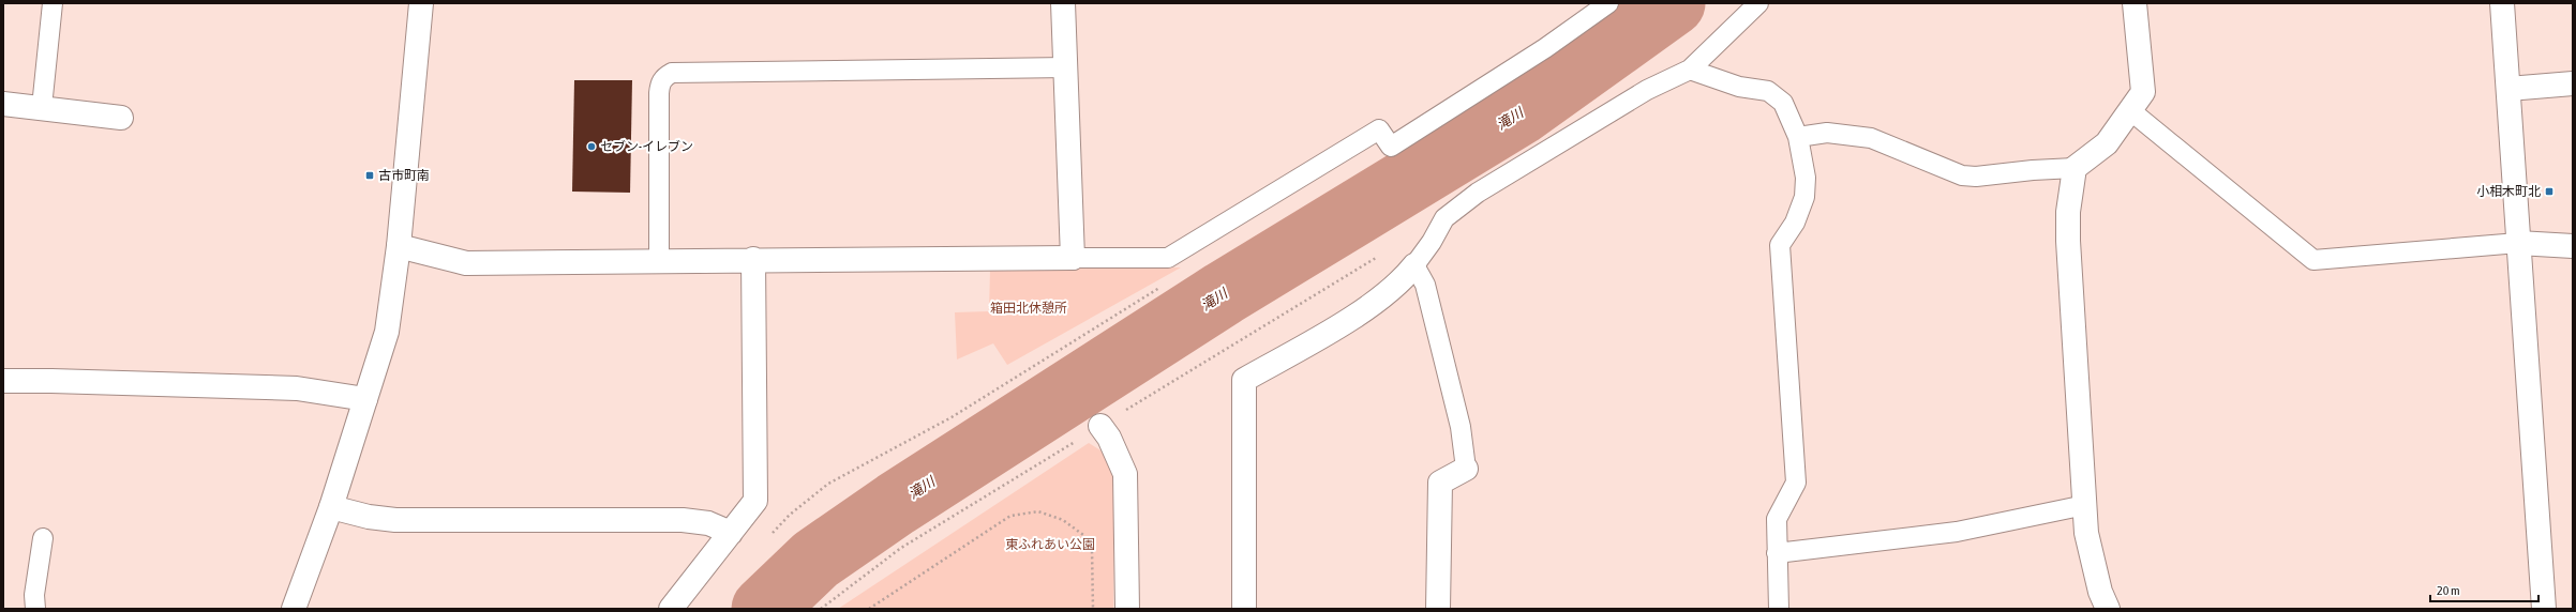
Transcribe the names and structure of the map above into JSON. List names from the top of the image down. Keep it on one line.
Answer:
{"water":["滝川"],"parks":["箱田北休憩所","東ふれあい公園"],"places":{"other":["セブン-イレブン"],"transit":["古市町南","小相木町北"]},"scale_bar":"20 m"}
